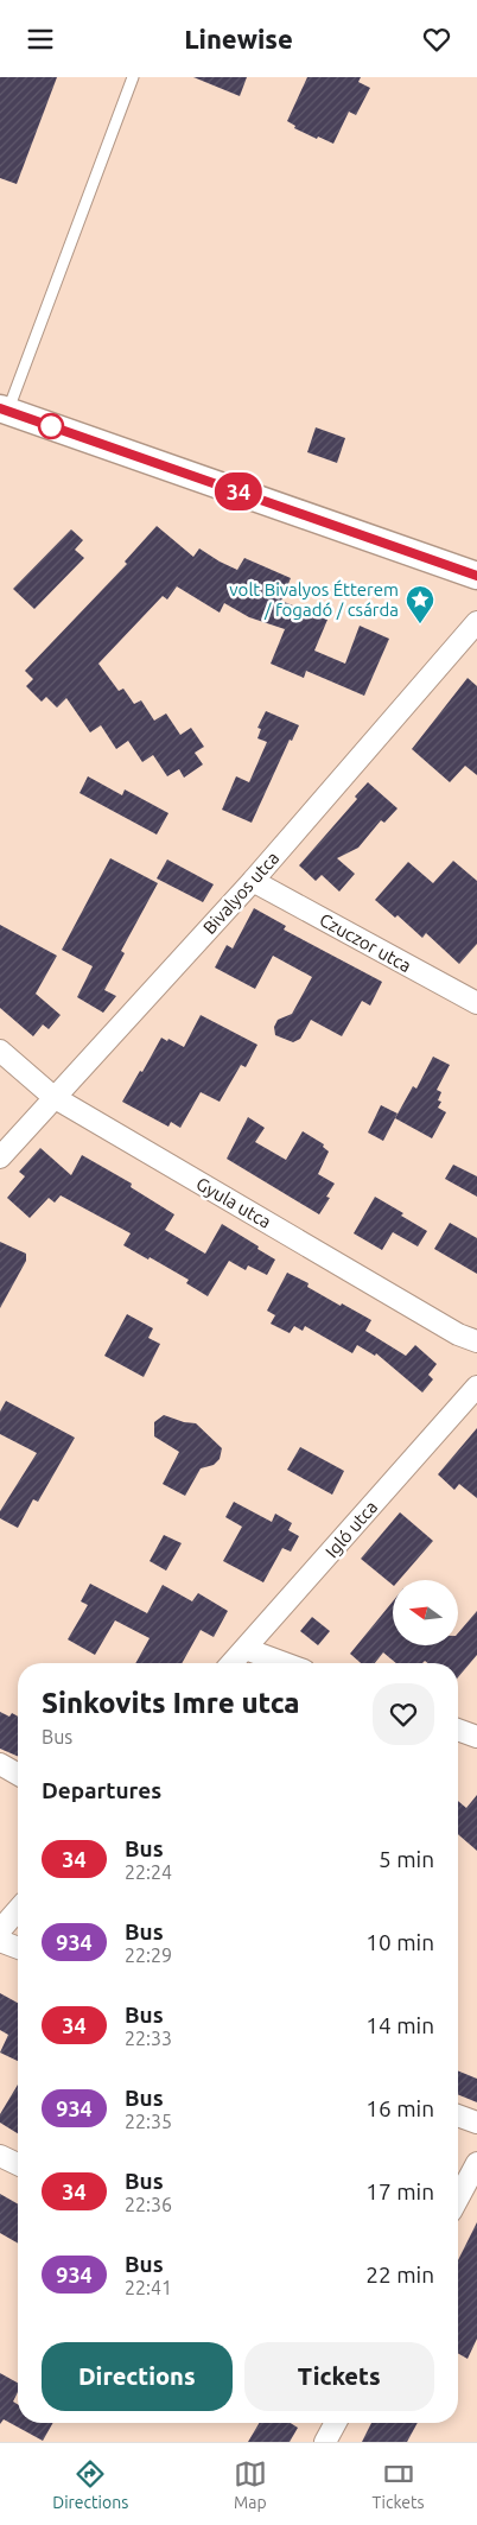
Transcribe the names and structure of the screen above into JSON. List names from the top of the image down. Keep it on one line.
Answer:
{"streets":{"street":["Bivalyos utca","Czuczor utca","Gyula utca","Igló utca"]},"crossings":[["Bivalyos utca","Czuczor utca"],["Bivalyos utca","Gyula utca"]],"places":{"place":["volt Bivalyos Étterem / fogadó / csárda"]},"lines":["bus line 34"],"north":"left","page":{"header":"Linewise","on_map":"34","heading":[["Sinkovits Imre utca","Bus"],"Departures"],"list":[{"mark":"34","name":"Bus","note":"22:24","value":"5 min"},{"mark":"934","name":"Bus","note":"22:29","value":"10 min"},{"mark":"34","name":"Bus","note":"22:33","value":"14 min"},{"mark":"934","name":"Bus","note":"22:35","value":"16 min"},{"mark":"34","name":"Bus","note":"22:36","value":"17 min"},{"mark":"934","name":"Bus","note":"22:41","value":"22 min"}],"buttons":["Directions","Tickets"],"tabs":["Directions","Map","Tickets"]}}
